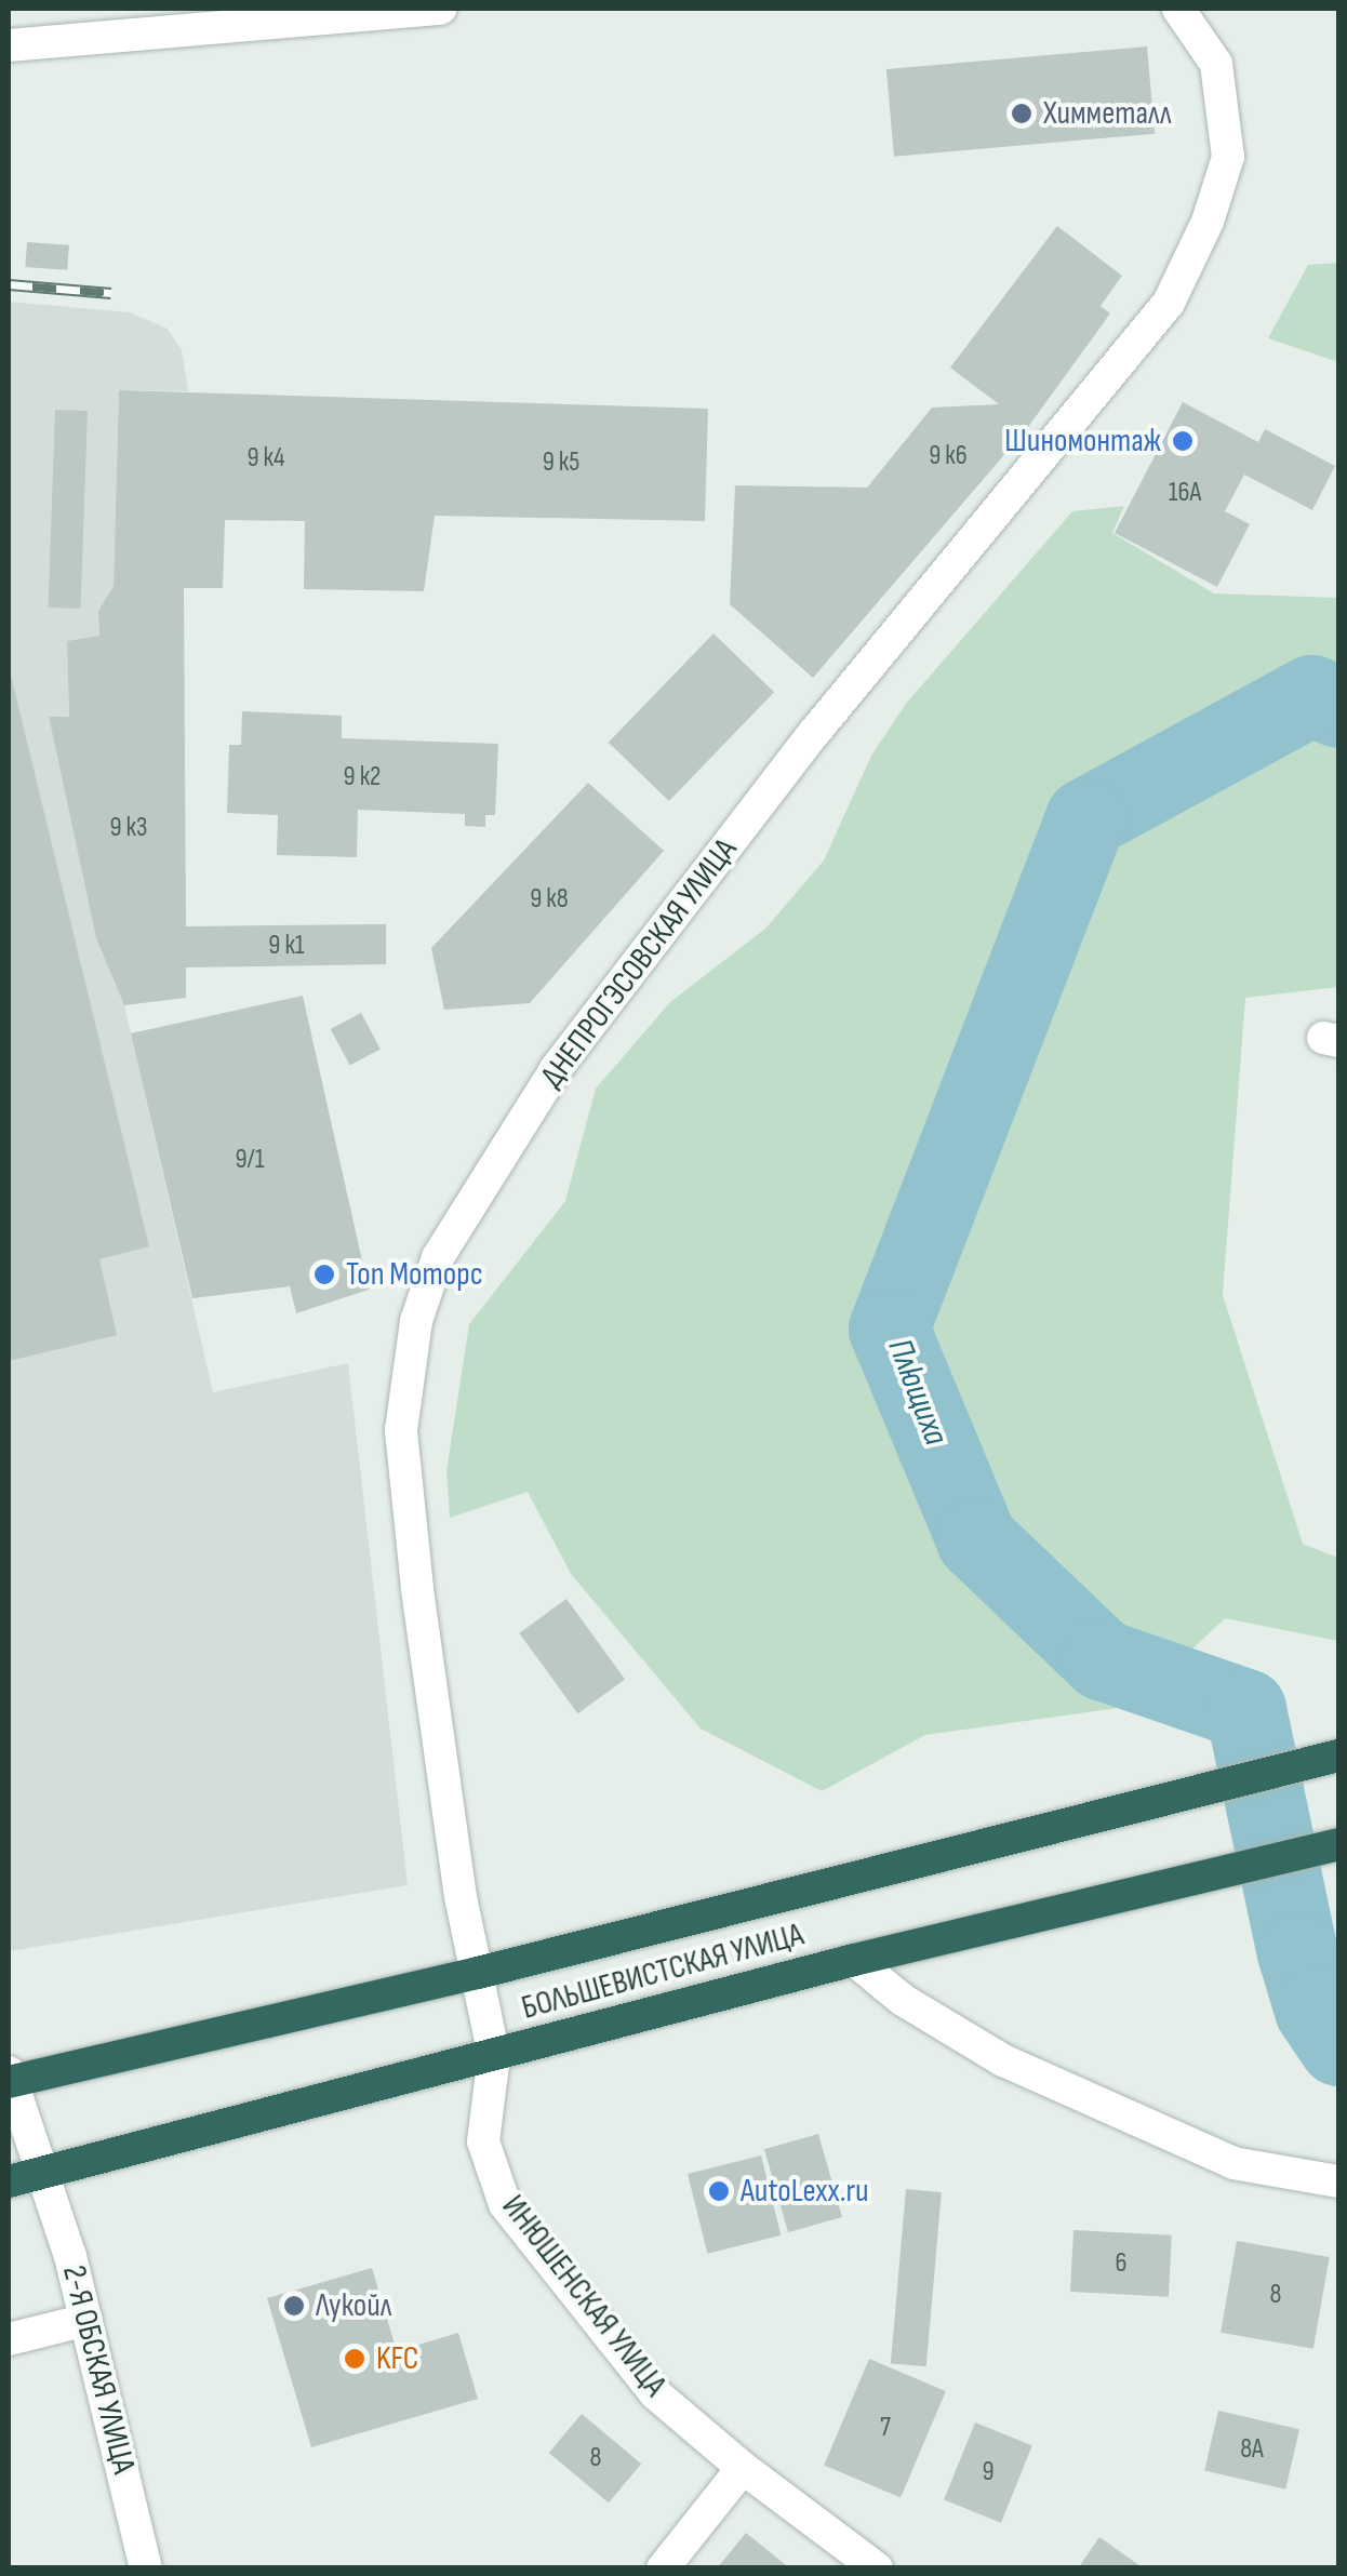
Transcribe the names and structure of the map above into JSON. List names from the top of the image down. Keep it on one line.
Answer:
{"streets":{"highway":["БОЛЬШЕВИСТСКАЯ УЛИЦА"],"street":["ДНЕПРОГЭСОВСКАЯ УЛИЦА","ИНЮШЕНСКАЯ УЛИЦА","2-Я ОБСКАЯ УЛИЦА"]},"crossings":[["ДНЕПРОГЭСОВСКАЯ УЛИЦА","БОЛЬШЕВИСТСКАЯ УЛИЦА"],["ДНЕПРОГЭСОВСКАЯ УЛИЦА","ИНЮШЕНСКАЯ УЛИЦА"],["БОЛЬШЕВИСТСКАЯ УЛИЦА","ИНЮШЕНСКАЯ УЛИЦА"],["БОЛЬШЕВИСТСКАЯ УЛИЦА","2-Я ОБСКАЯ УЛИЦА"]],"water":["Плющиха"],"places":["Химметалл","Шиномонтаж","Топ Моторс","AutoLexx.ru","Лукойл","KFC"],"house_numbers":["9 к6","9 к4","9 к5","16А","9 к2","9 к3","9 к8","9 к1","9/1","6","8","7","8А","8","9"]}
